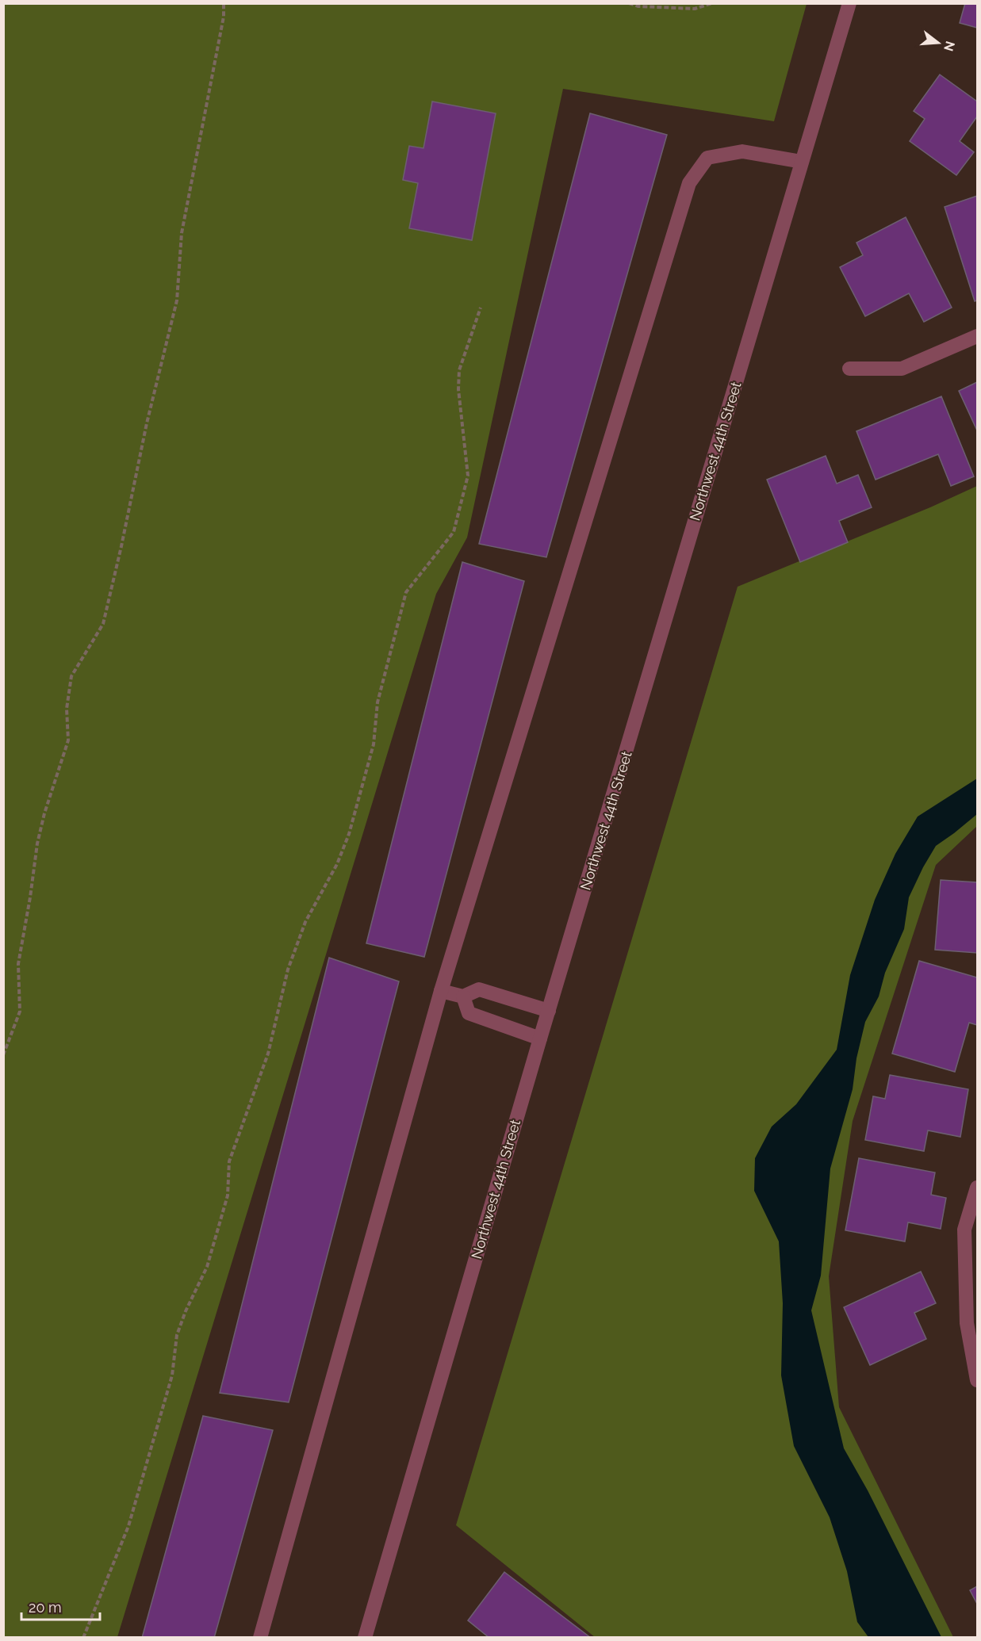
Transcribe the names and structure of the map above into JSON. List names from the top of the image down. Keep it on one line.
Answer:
{"streets":{"street":["Northwest 44th Street"]},"scale_bar":"20 m","north":"right"}
